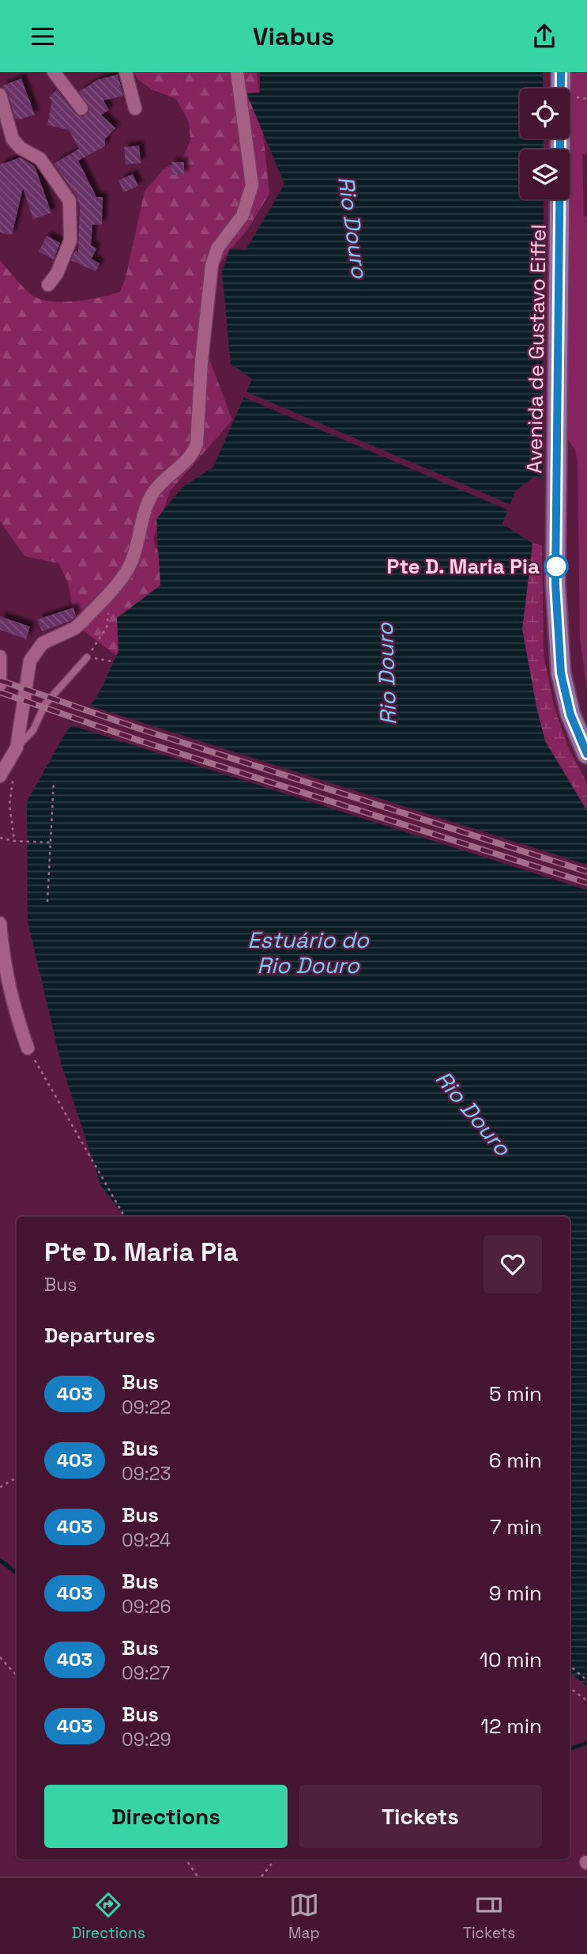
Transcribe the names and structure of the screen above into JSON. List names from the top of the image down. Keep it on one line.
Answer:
{"streets":{"main road":["Avenida de Gustavo Eiffel"]},"water":["Rio Douro","Estuário do Rio Douro"],"places":["Pte D. Maria Pia"],"lines":["bus line 403"],"page":{"header":"Viabus","heading":[["Pte D. Maria Pia","Bus"],"Departures"],"list":[{"mark":"403","name":"Bus","note":"09:22","value":"5 min"},{"mark":"403","name":"Bus","note":"09:23","value":"6 min"},{"mark":"403","name":"Bus","note":"09:24","value":"7 min"},{"mark":"403","name":"Bus","note":"09:26","value":"9 min"},{"mark":"403","name":"Bus","note":"09:27","value":"10 min"},{"mark":"403","name":"Bus","note":"09:29","value":"12 min"}],"buttons":["Directions","Tickets"],"tabs":["Directions","Map","Tickets"]}}
